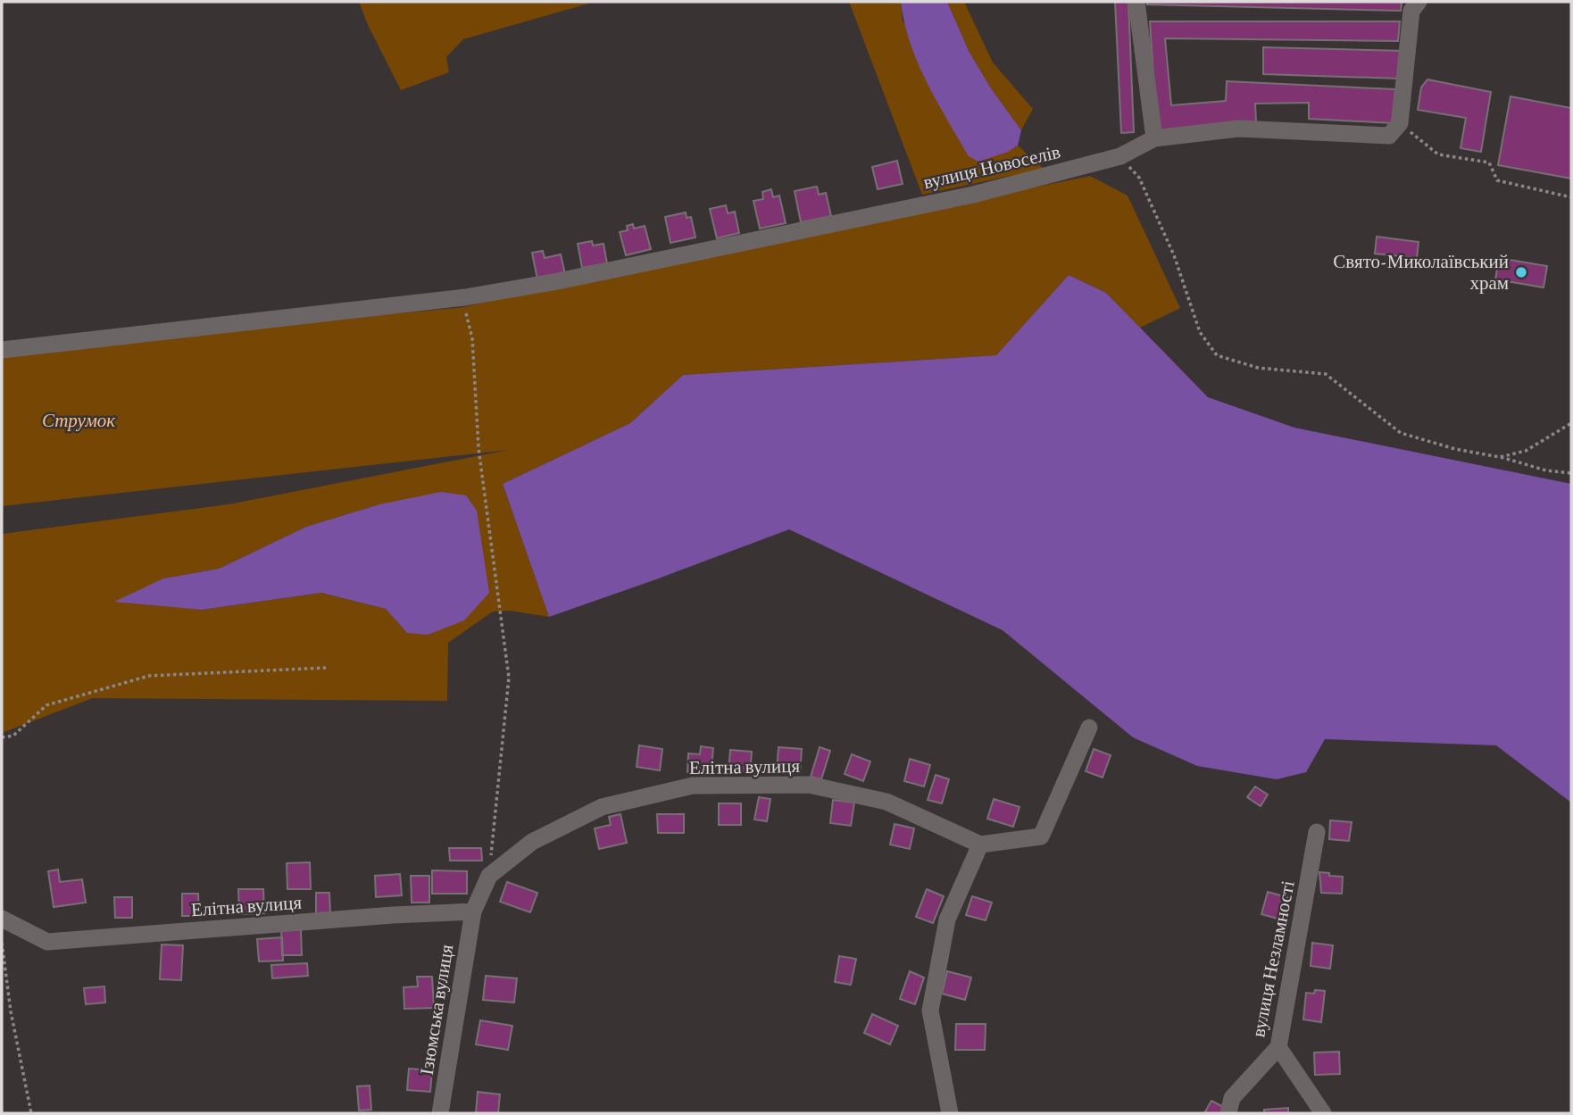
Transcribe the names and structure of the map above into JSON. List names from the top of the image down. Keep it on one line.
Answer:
{"streets":{"street":["вулиця Новоселів","Елітна вулиця","вулиця Незламності","Ізюмська вулиця"]},"crossings":[["Елітна вулиця","Ізюмська вулиця"]],"parks":["Струмок"],"places":["Свято-Миколаївський храм"]}
